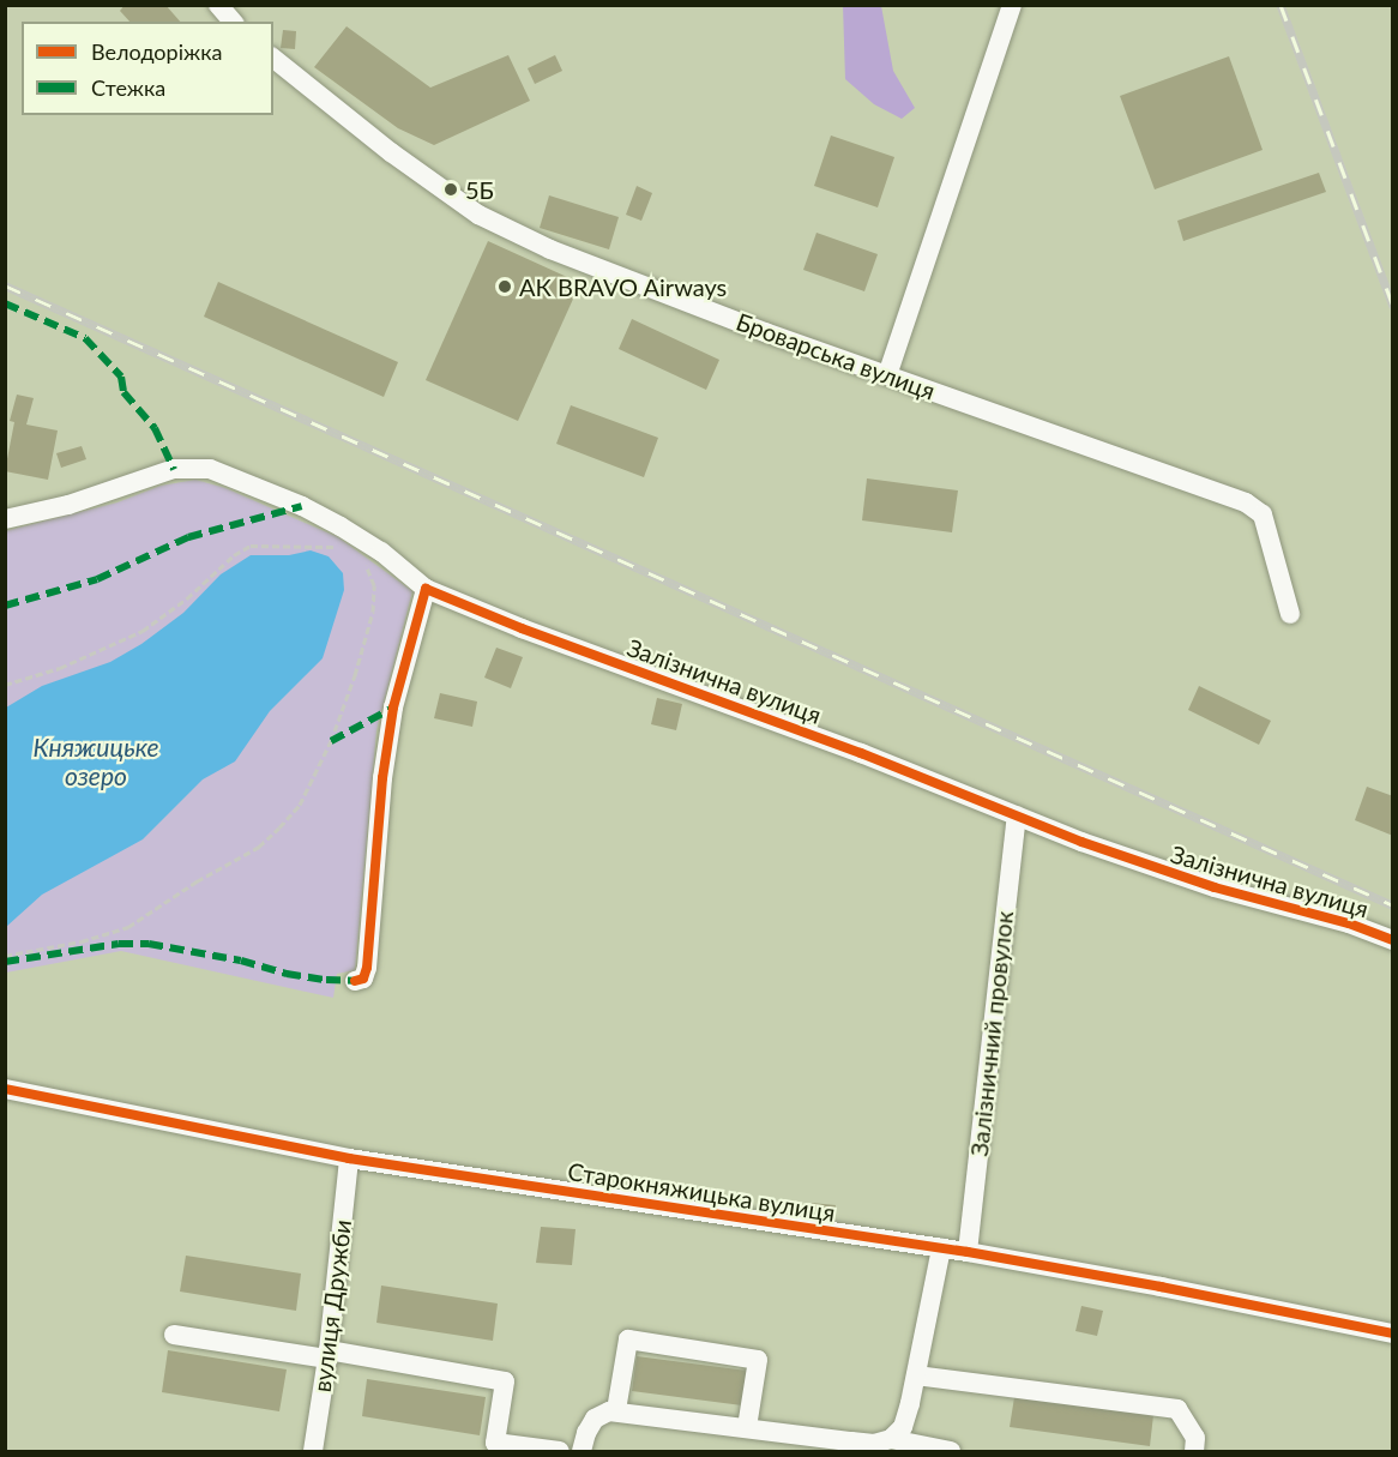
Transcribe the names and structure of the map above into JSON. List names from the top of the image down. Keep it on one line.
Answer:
{"streets":{"street":["Броварська вулиця","Залізнична вулиця","Залізничний провулок","Старокняжицька вулиця","вулиця Дружби"]},"crossings":[["Залізнична вулиця","Залізничний провулок"],["Залізничний провулок","Старокняжицька вулиця"],["Старокняжицька вулиця","вулиця Дружби"]],"water":["Княжицьке озеро"],"places":["5Б","АК BRAVO Airways"],"legend":["Велодоріжка","Стежка"]}
